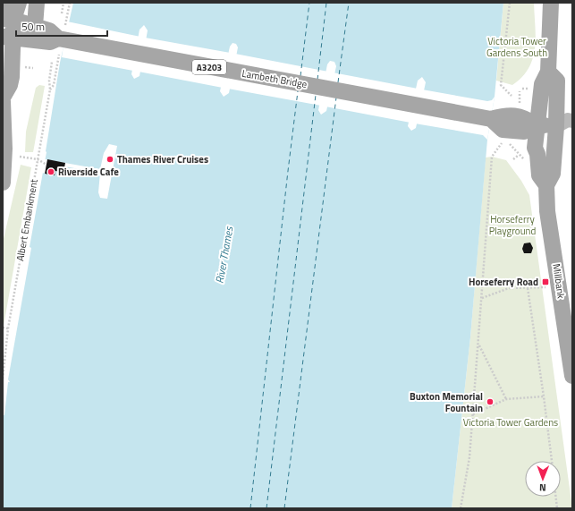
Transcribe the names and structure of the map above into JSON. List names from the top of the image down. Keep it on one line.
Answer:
{"streets":{"main road":["A3203","Lambeth Bridge","Millbank"],"path":["Albert Embankment"]},"crossings":[["Lambeth Bridge","Millbank"]],"water":["River Thames"],"parks":["Victoria Tower Gardens South","Horseferry Playground","Victoria Tower Gardens"],"places":{"other":["Thames River Cruises","Riverside Cafe","Buxton Memorial Fountain"],"transit":["Horseferry Road"]},"scale_bar":"50 m","north":"bottom"}
